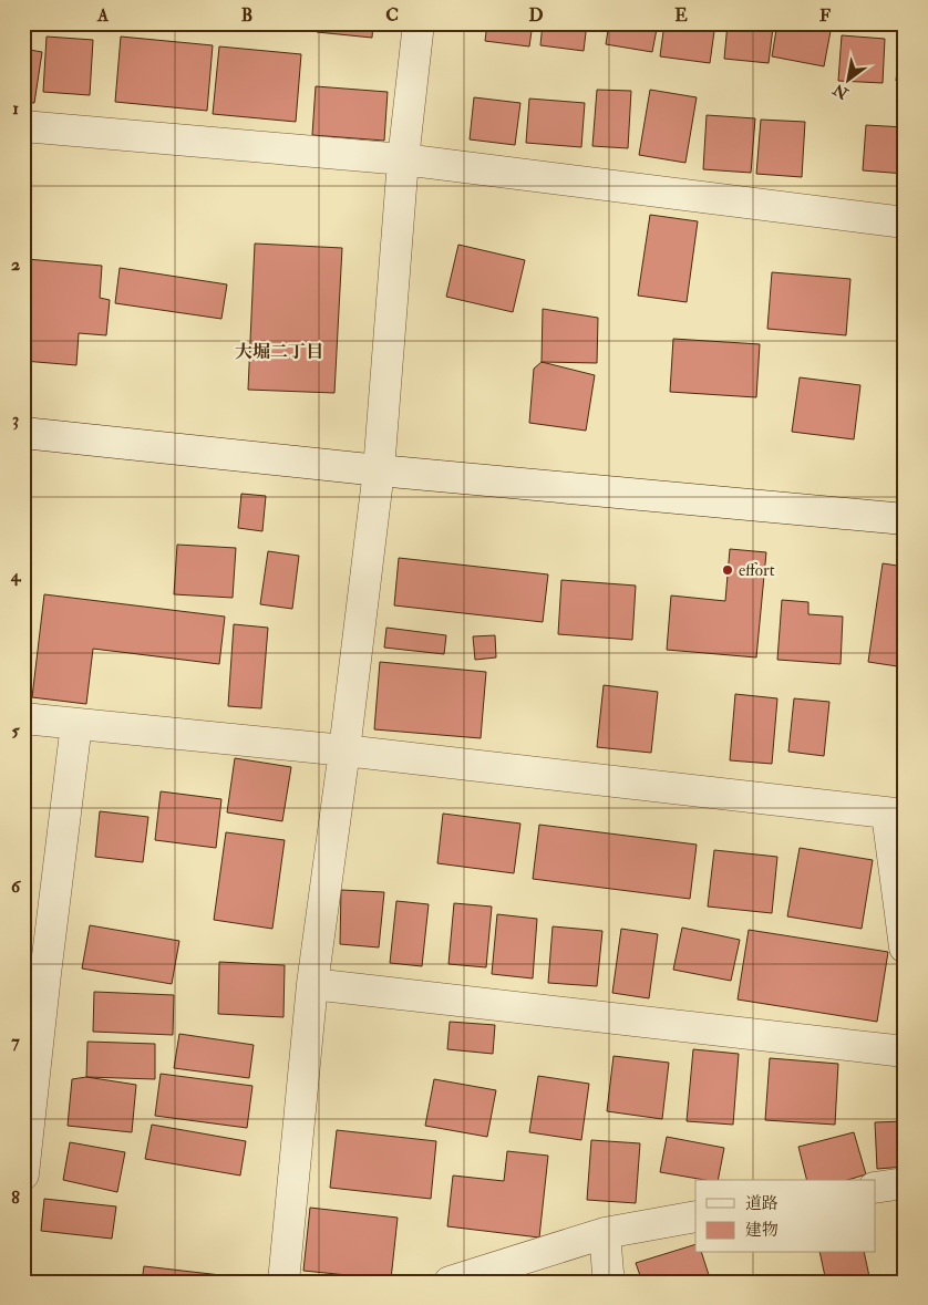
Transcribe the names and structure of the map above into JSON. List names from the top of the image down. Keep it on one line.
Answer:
{"districts":["大堀二丁目"],"places":["effort"],"legend":["道路","建物"],"north":"bottom left","grid":{"columns":["A","B","C","D","E","F"],"rows":["1","2","3","4","5","6","7","8"]}}
